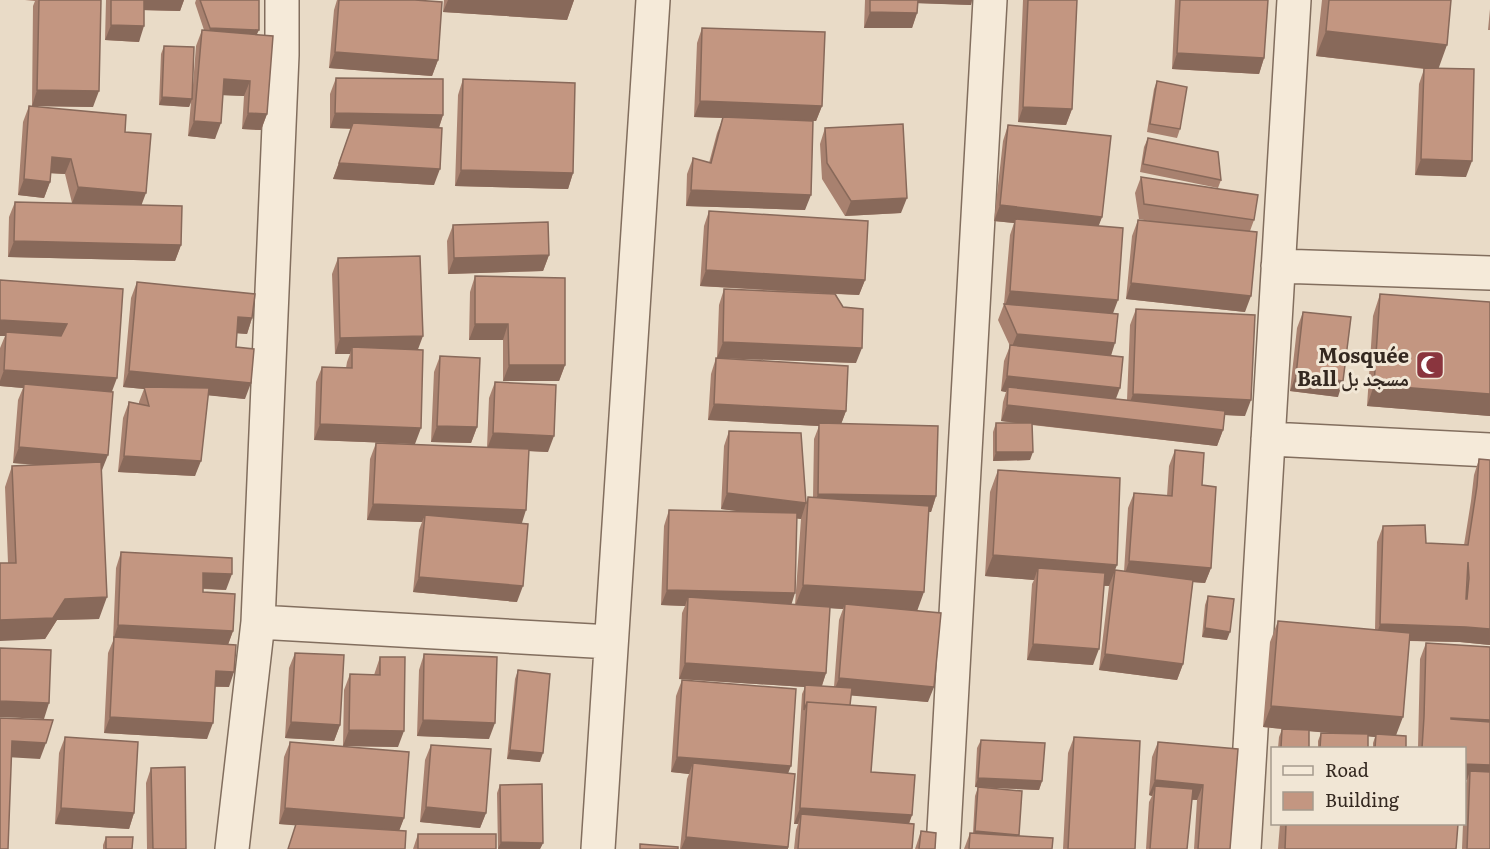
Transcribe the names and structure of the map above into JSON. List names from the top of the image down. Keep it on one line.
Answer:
{"places":{"mosque":["Mosquée Ball مسجد بل"]},"legend":["Road","Building"]}
